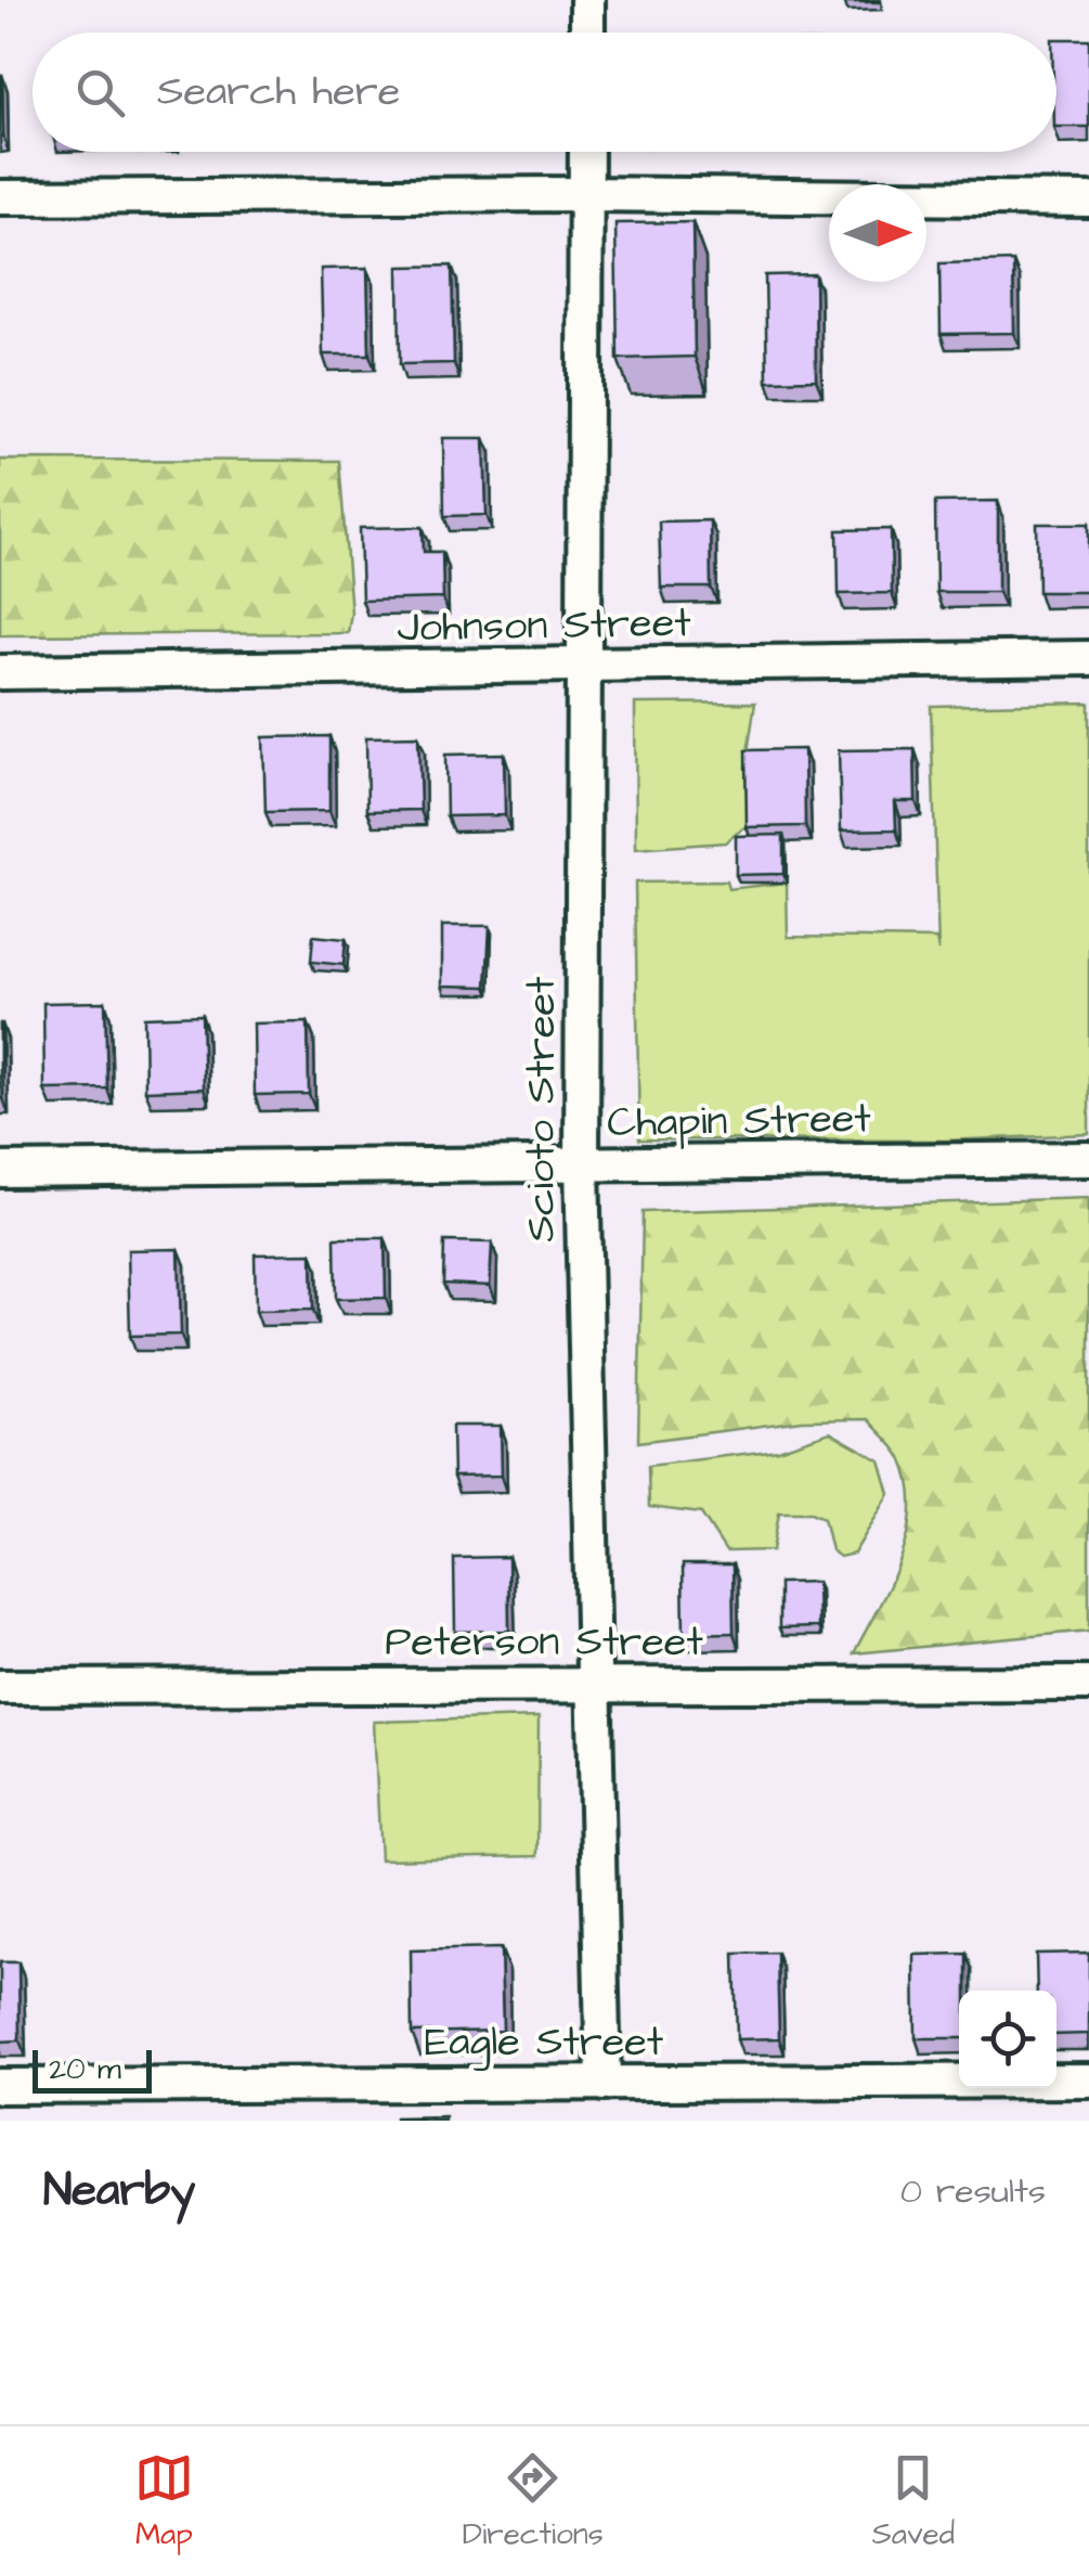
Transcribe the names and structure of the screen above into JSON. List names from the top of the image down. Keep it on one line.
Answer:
{"streets":{"street":["Johnson Street","Scioto Street","Chapin Street","Peterson Street","Eagle Street"]},"crossings":[["Johnson Street","Scioto Street"],["Scioto Street","Chapin Street"],["Scioto Street","Peterson Street"],["Scioto Street","Eagle Street"]],"scale_bar":"20 m","north":"right","page":{"search":"Search here","scale":"20 m","heading":["Nearby","0 results"],"nav":["Map","Directions","Saved"]}}
